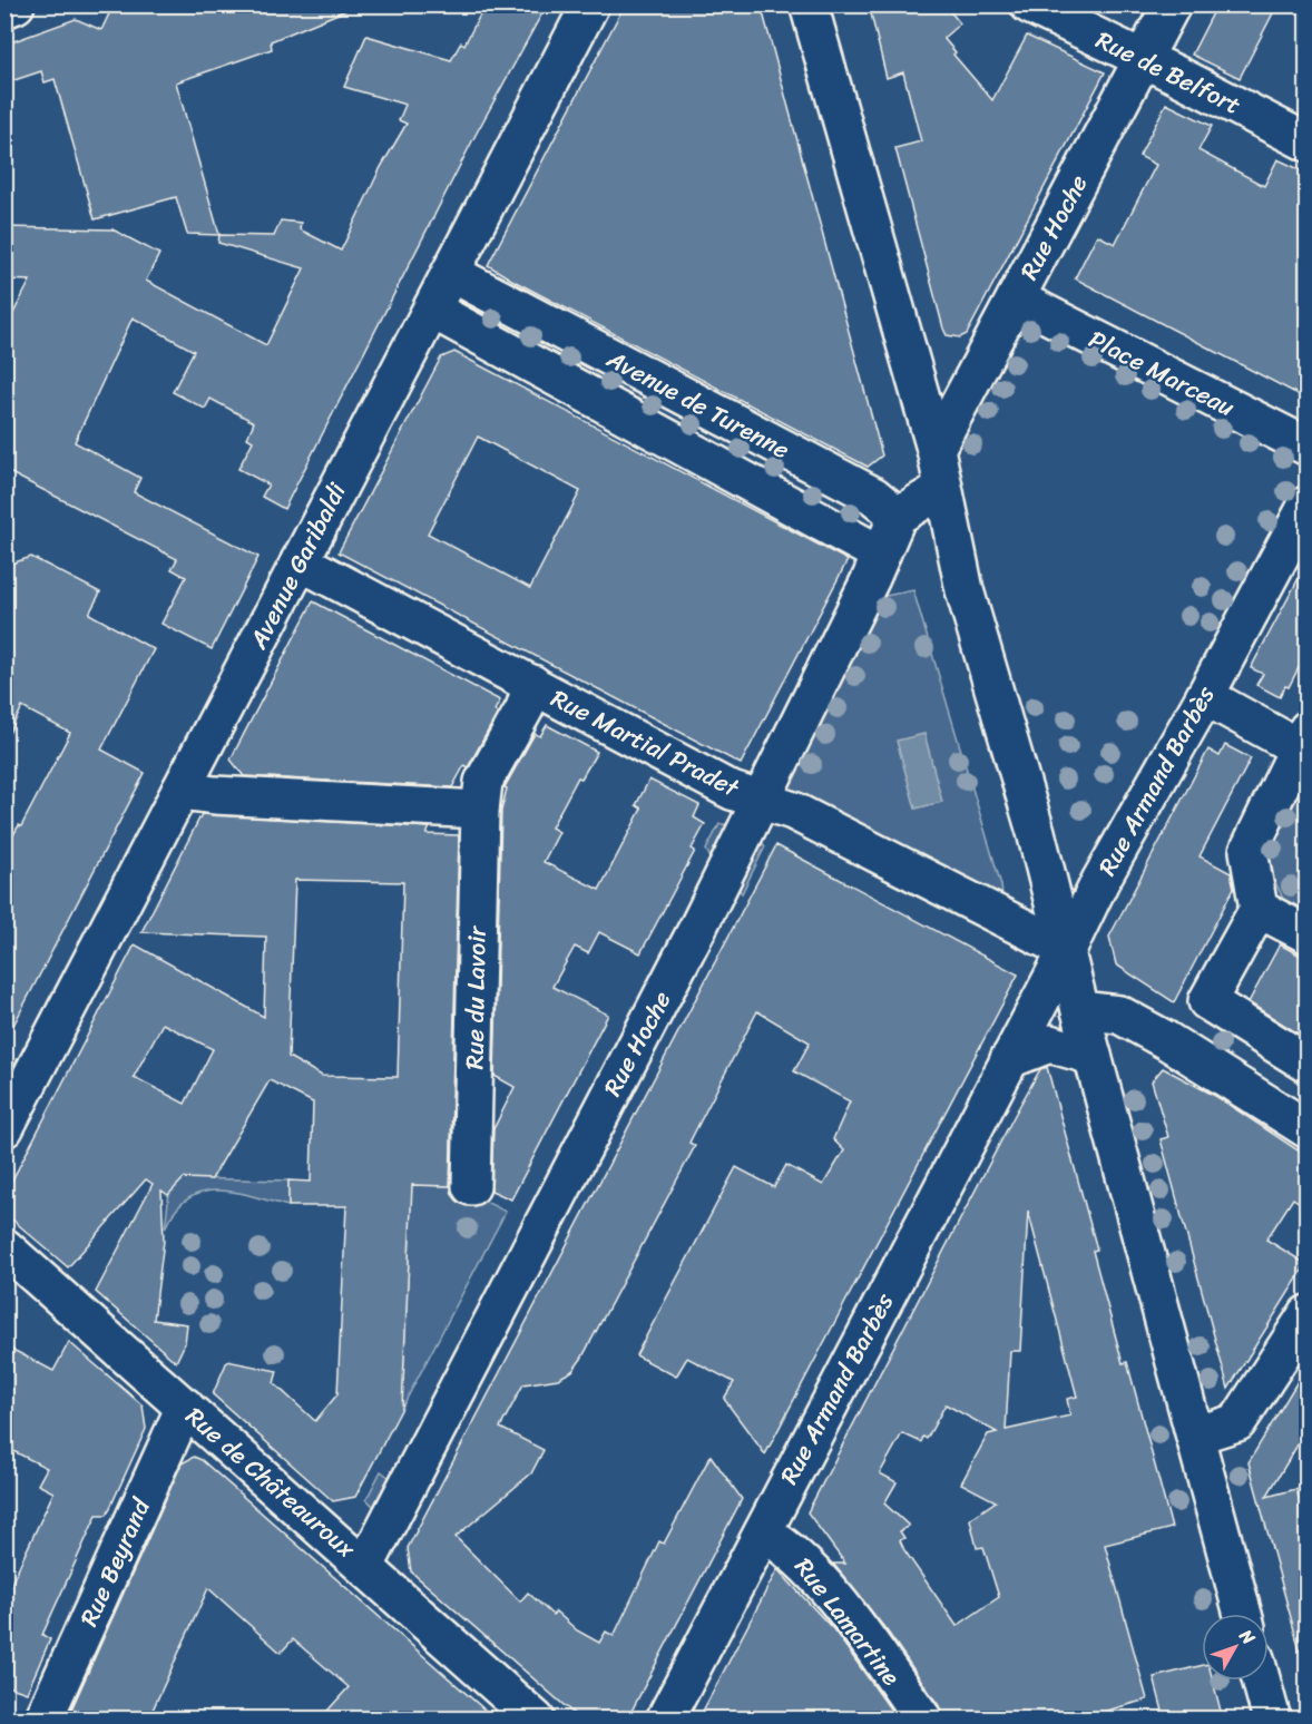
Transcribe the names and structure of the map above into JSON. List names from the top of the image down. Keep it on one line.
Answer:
{"streets":{"street":["Rue de Belfort","Rue Hoche","Place Marceau","Avenue de Turenne","Avenue Garibaldi","Rue Martial Pradet","Rue Armand Barbès","Rue du Lavoir","Rue de Châteauroux","Rue Beyrand","Rue Lamartine"]},"crossings":[["Rue de Belfort","Rue Hoche"],["Rue Hoche","Place Marceau"],["Rue Hoche","Avenue de Turenne"],["Rue Hoche","Rue Martial Pradet"],["Rue Hoche","Rue de Châteauroux"],["Avenue de Turenne","Avenue Garibaldi"],["Avenue Garibaldi","Rue Martial Pradet"],["Rue Martial Pradet","Rue Armand Barbès"],["Rue Martial Pradet","Rue du Lavoir"],["Rue Armand Barbès","Rue Lamartine"],["Rue de Châteauroux","Rue Beyrand"]],"north":"top right"}
